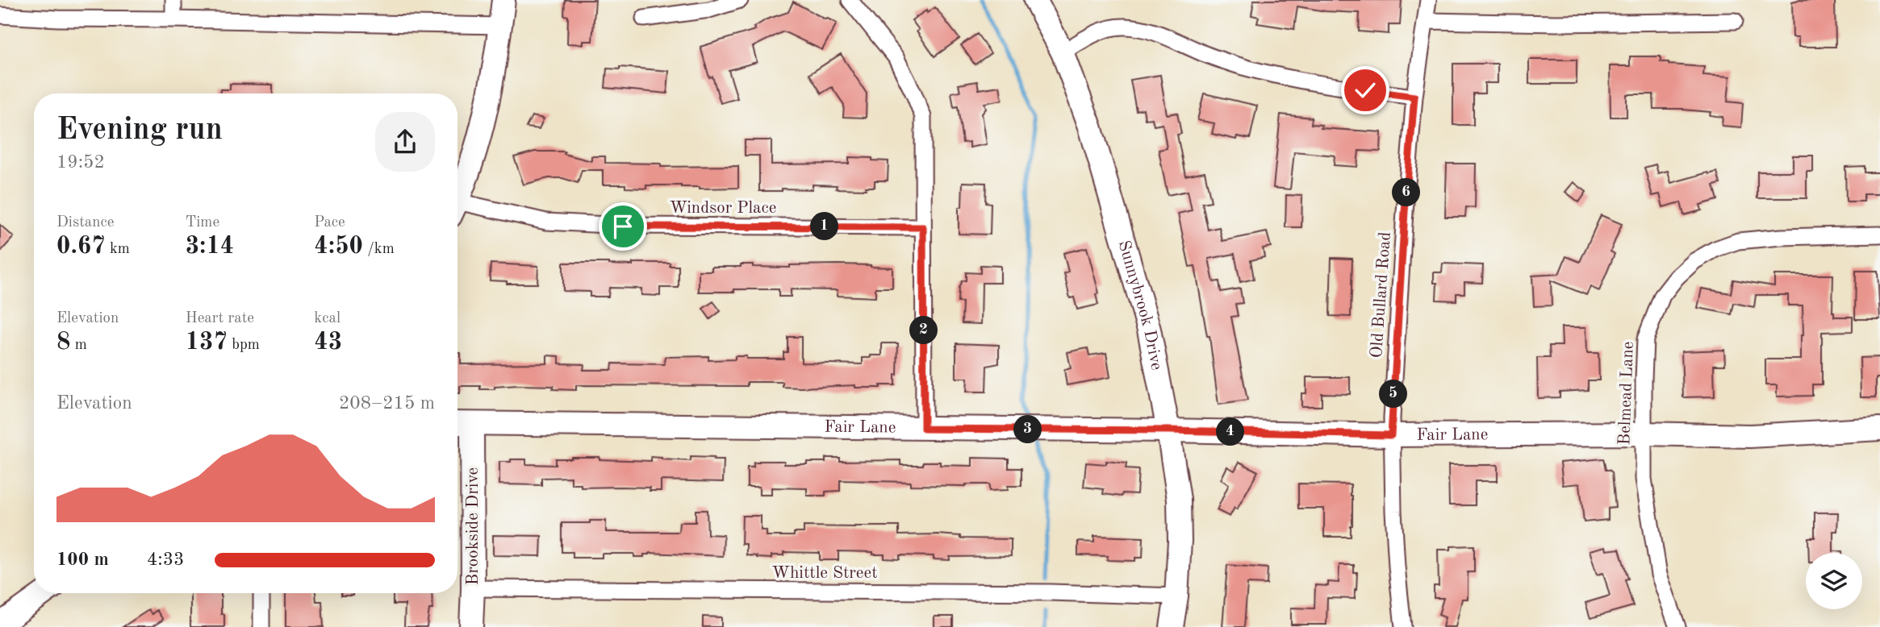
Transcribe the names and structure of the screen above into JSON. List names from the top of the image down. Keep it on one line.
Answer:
{"streets":{"street":["Windsor Place","Old Bullard Road","Sunnybrook Drive","Belmead Lane","Fair Lane","Brookside Drive","Whittle Street"]},"crossings":[["Old Bullard Road","Fair Lane"],["Sunnybrook Drive","Fair Lane"],["Sunnybrook Drive","Whittle Street"],["Belmead Lane","Fair Lane"],["Fair Lane","Brookside Drive"],["Brookside Drive","Whittle Street"]],"page":{"heading":["Evening run","19:52"],"pins":["6","1","2","5","3","4"],"stats":[["Distance","0.67 km"],["Time","3:14"],["Pace","4:50 /km"],["Elevation","8 m"],["Heart rate","137 bpm"],["kcal","43"]],"chart":["Elevation","208–215 m"],"list":[{"name":"100 m","note":"4:33"}]}}
